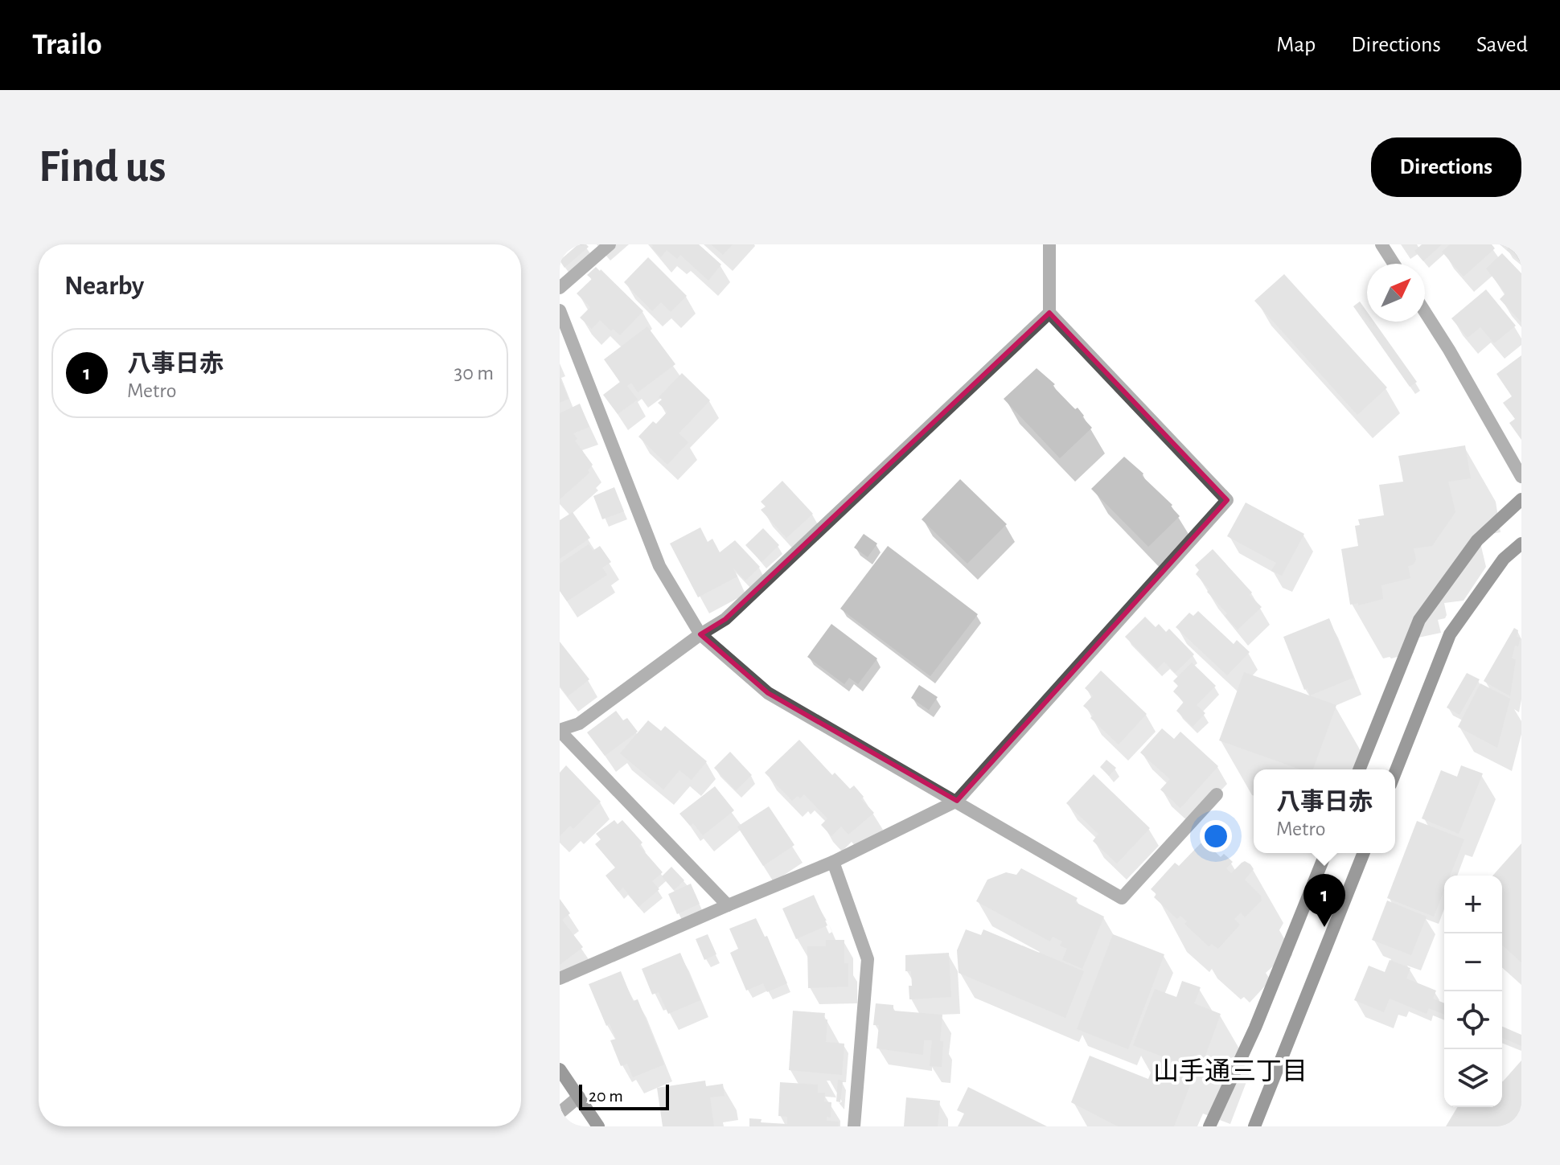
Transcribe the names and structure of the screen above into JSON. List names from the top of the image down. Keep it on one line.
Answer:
{"districts":["山手通三丁目"],"scale_bar":"20 m","north":"top right","page":{"header":"Trailo","nav":["Map","Directions","Saved"],"buttons":"Directions","title":"Find us","heading":"Nearby","list":[{"mark":"1","name":"八事日赤","note":"Metro","value":"30 m"}],"popup":["八事日赤","Metro"],"pins":"1","map_buttons":["+","−"],"scale":"20 m"}}
